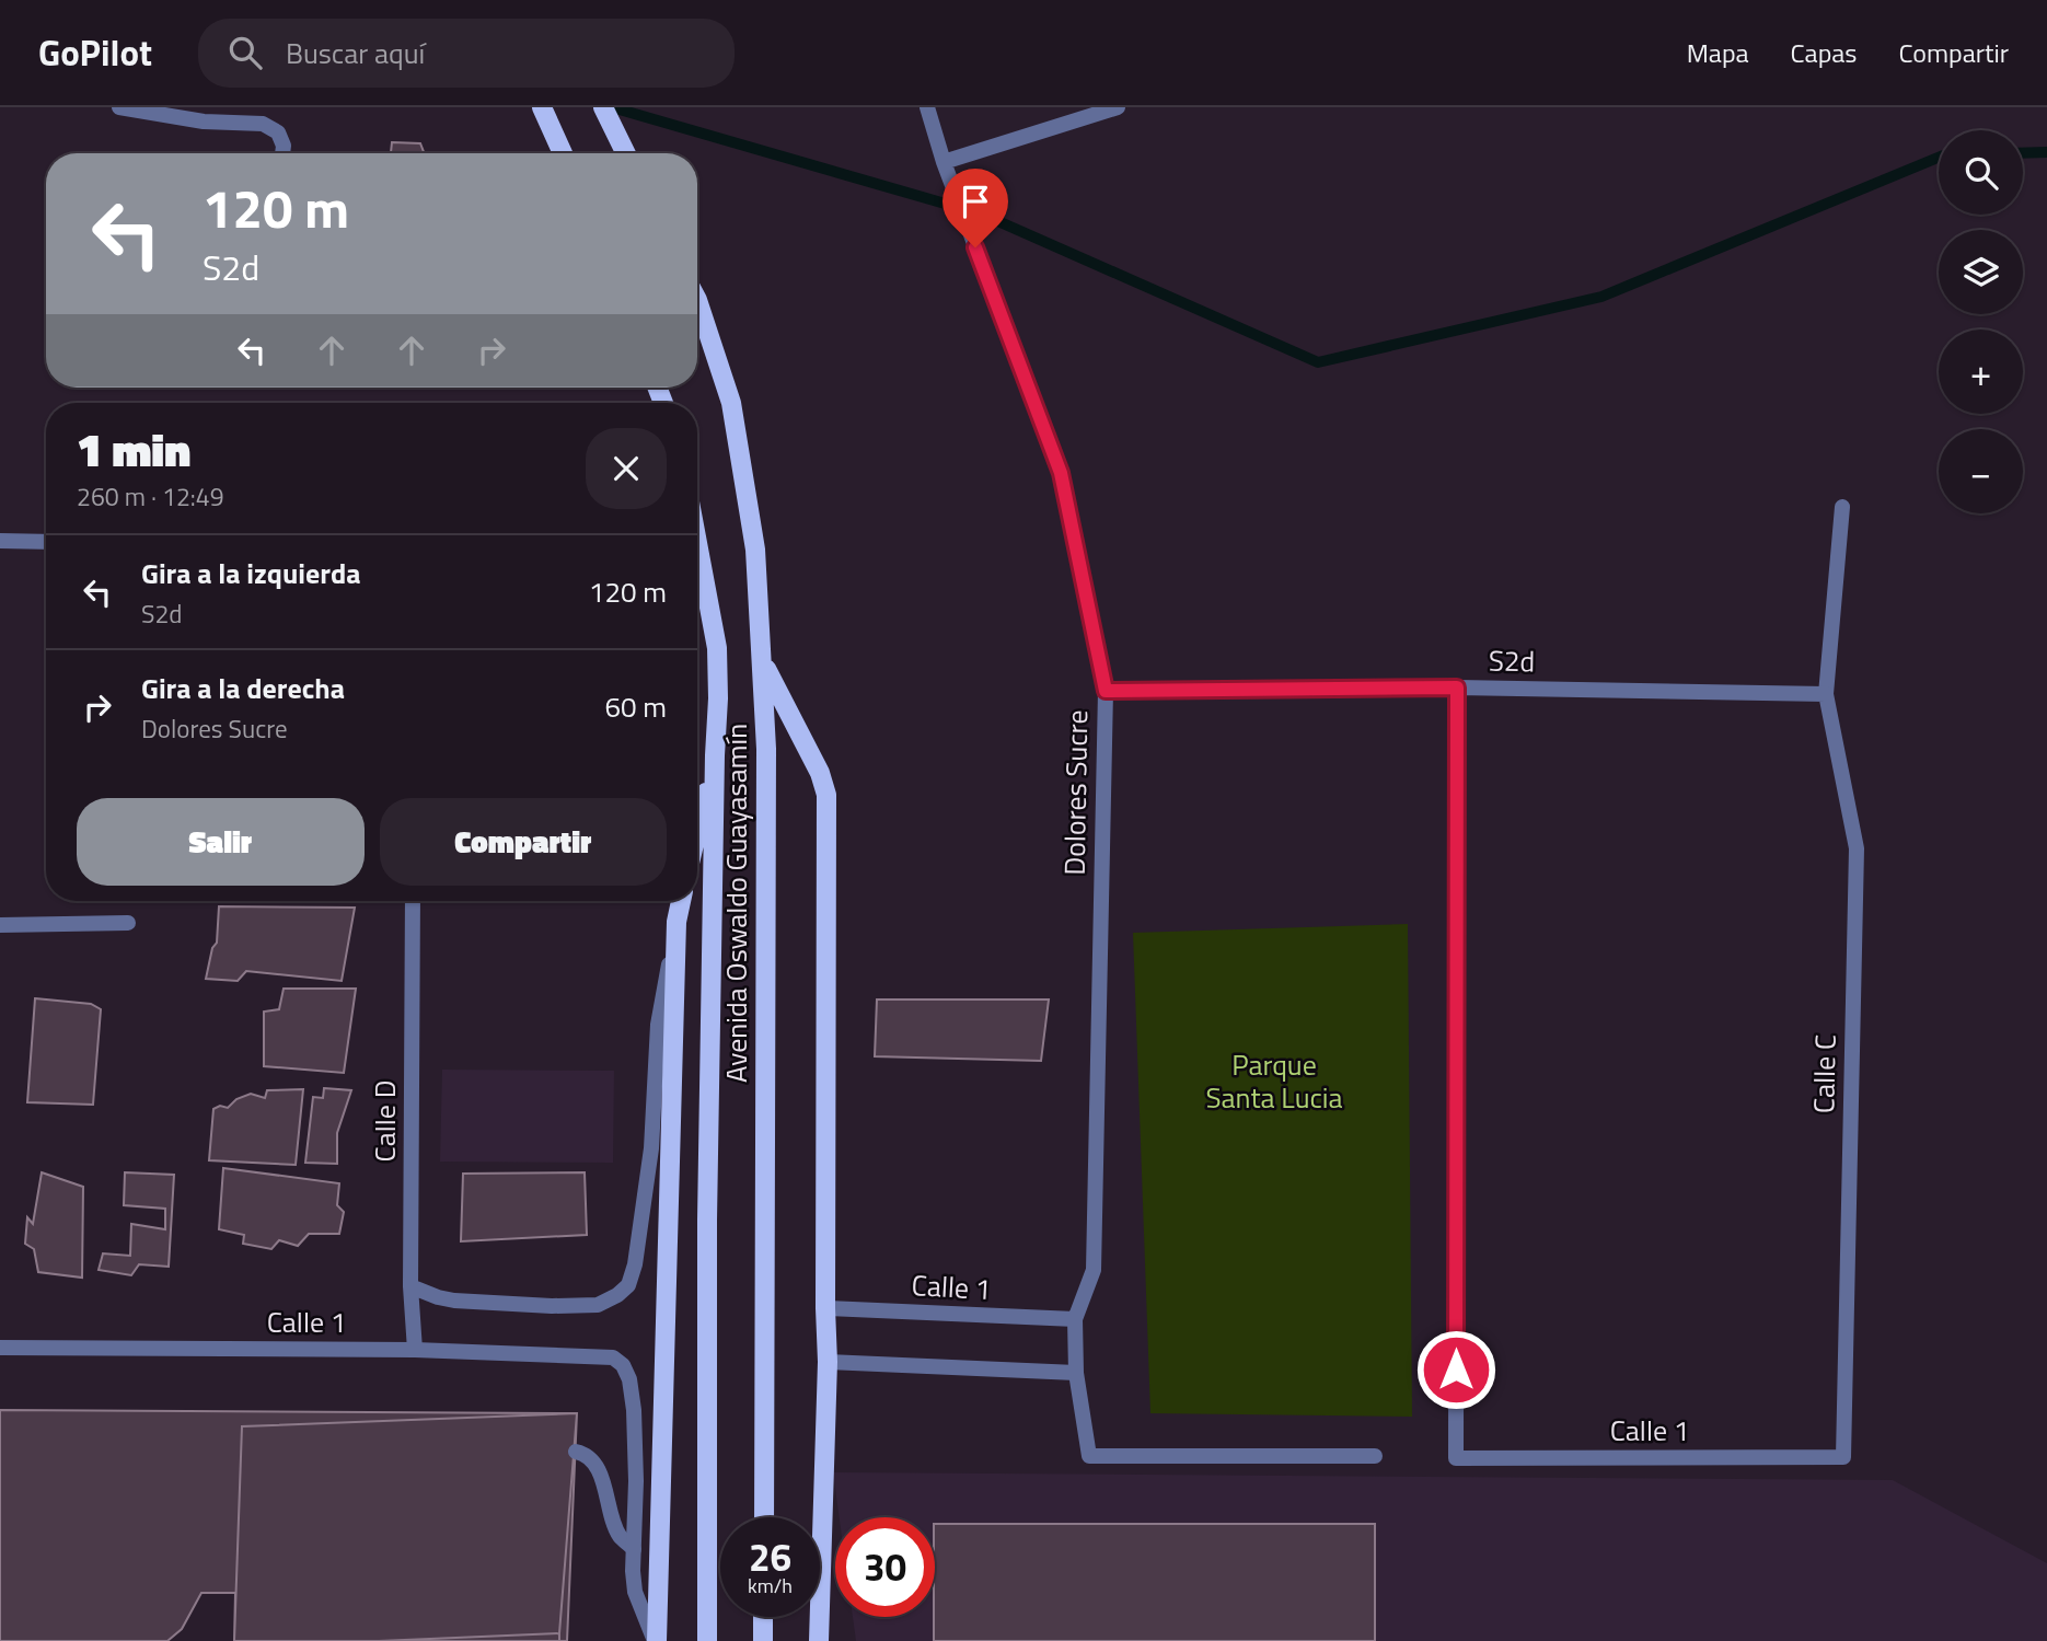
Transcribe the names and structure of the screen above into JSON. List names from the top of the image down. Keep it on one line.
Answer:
{"streets":{"main road":["Avenida Oswaldo Guayasamín"],"street":["S2d","Dolores Sucre","Calle C","Calle D","Calle 1"]},"crossings":[["S2d","Dolores Sucre"],["S2d","Calle C"],["S2d","Calle 1"],["Dolores Sucre","Calle 1"],["Calle C","Calle 1"],["Calle D","Calle 1"]],"parks":["Parque Santa Lucia"],"page":{"header":"GoPilot","search":"Buscar aquí","nav":["Mapa","Capas","Compartir"],"map_buttons":["+","−"],"turn":["120 m","S2d"],"heading":["1 min","260 m · 12:49"],"list":[{"name":"Gira a la izquierda","note":"S2d","value":"120 m"},{"name":"Gira a la derecha","note":"Dolores Sucre","value":"60 m"}],"buttons":["Salir","Compartir"],"speed":"26 km/h","limit":"30"}}
